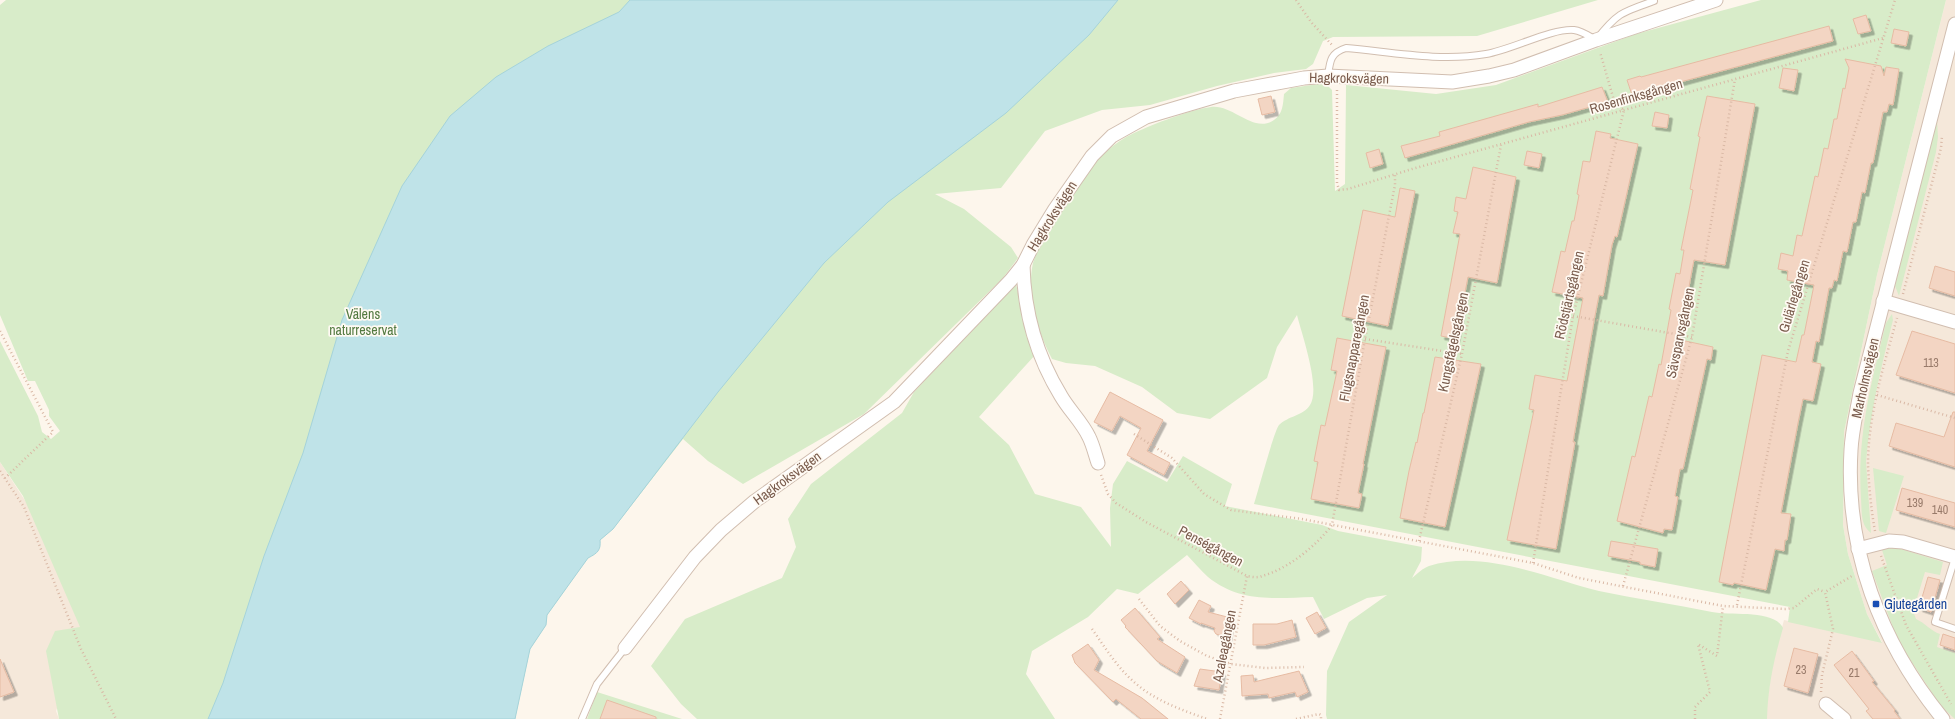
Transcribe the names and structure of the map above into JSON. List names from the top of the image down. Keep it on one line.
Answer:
{"streets":{"street":["Hagkroksvägen","Marholmsvägen"],"path":["Rosenfinksgången","Rödstjärtsgången","Gulärlegången","Sävsparvsgången","Kungsfågelsgången","Flugsnapparegången","Penségången","Azaleagången"]},"crossings":[["Hagkroksvägen","Rosenfinksgången"],["Hagkroksvägen","Penségången"],["Rosenfinksgången","Rödstjärtsgången"],["Rosenfinksgången","Gulärlegången"],["Rosenfinksgången","Sävsparvsgången"],["Rosenfinksgången","Kungsfågelsgången"],["Rosenfinksgången","Flugsnapparegången"],["Flugsnapparegången","Penségången"],["Penségången","Azaleagången"]],"parks":["Välens naturreservat"],"places":{"transit":["Gjutegården"]},"house_numbers":["113","139","140","23","21"]}
